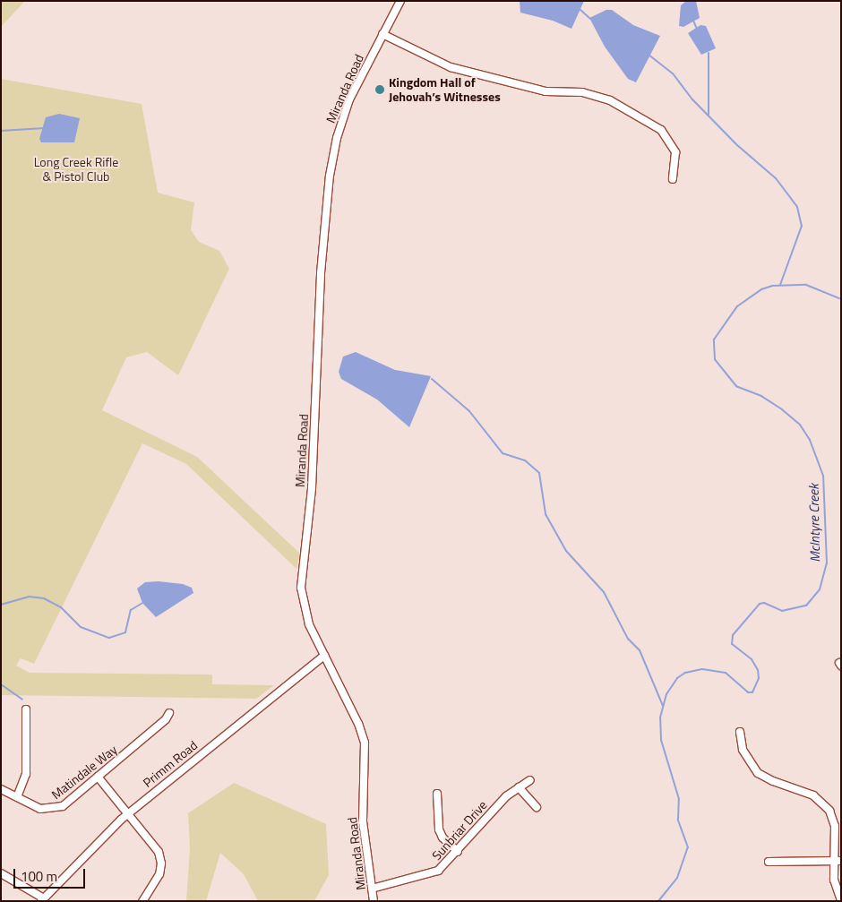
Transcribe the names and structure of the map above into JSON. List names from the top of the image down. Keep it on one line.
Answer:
{"streets":{"street":["Miranda Road","Primm Road","Matindale Way","Sunbriar Drive"]},"crossings":[["Miranda Road","Primm Road"],["Miranda Road","Sunbriar Drive"]],"water":["McIntyre Creek"],"parks":["Long Creek Rifle & Pistol Club"],"places":["Kingdom Hall of Jehovah’s Witnesses"],"scale_bar":"100 m"}
